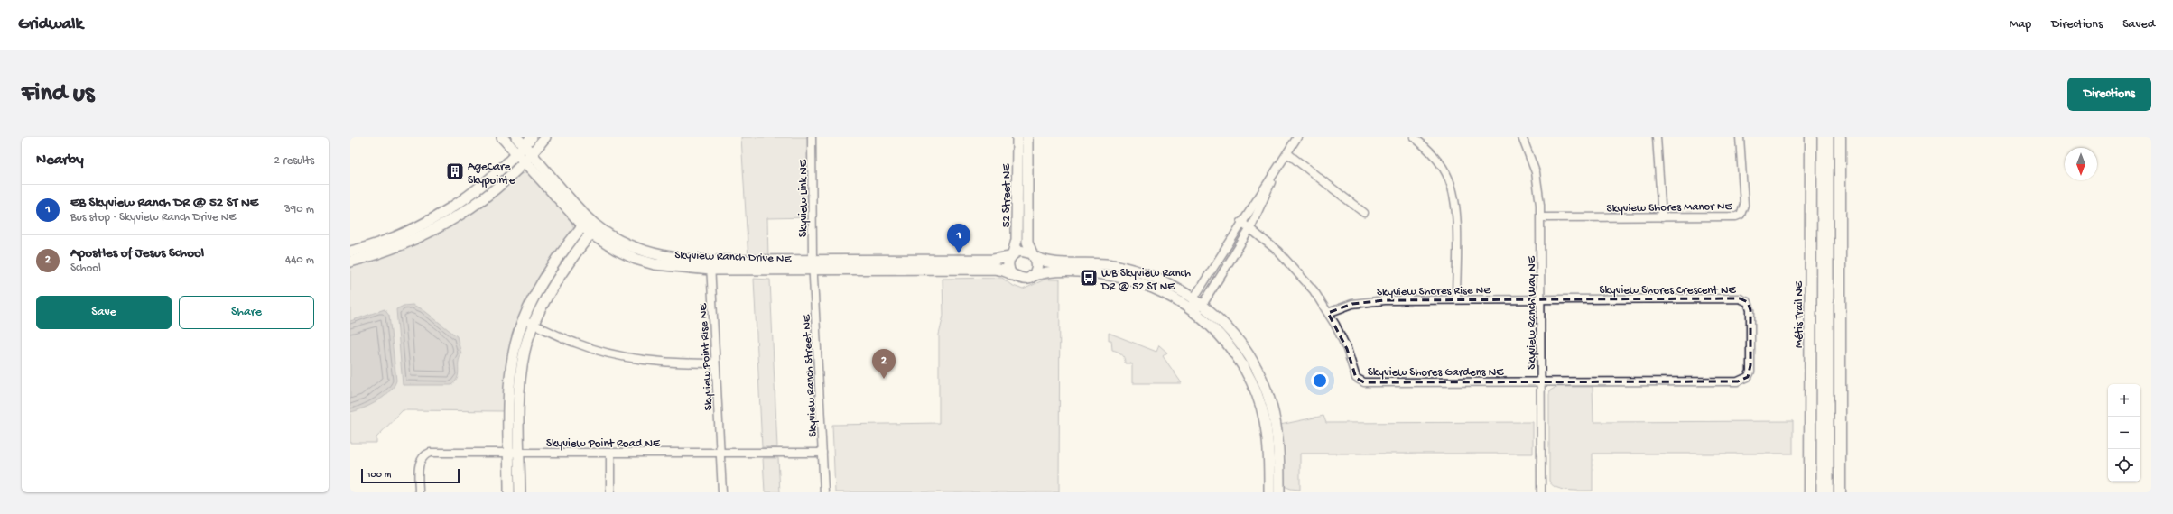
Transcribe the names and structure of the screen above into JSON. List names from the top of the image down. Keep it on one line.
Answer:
{"streets":{"main road":["Métis Trail NE"],"street":["52 Street NE","Skyview Link NE","Skyview Shores Manor NE","Skyview Ranch Drive NE","Skyview Shores Crescent NE","Skyview Shores Rise NE","Skyview Ranch Way NE","Skyview Point Rise NE","Skyview Shores Gardens NE","Skyview Ranch Street NE","Skyview Point Road NE"]},"crossings":[["52 Street NE","Skyview Ranch Drive NE"],["Skyview Link NE","Skyview Ranch Drive NE"],["Skyview Link NE","Skyview Ranch Street NE"],["Skyview Shores Manor NE","Skyview Ranch Way NE"],["Skyview Ranch Drive NE","Skyview Point Rise NE"],["Skyview Ranch Drive NE","Skyview Ranch Street NE"],["Skyview Shores Crescent NE","Skyview Shores Rise NE"],["Skyview Shores Crescent NE","Skyview Ranch Way NE"],["Skyview Shores Crescent NE","Skyview Shores Gardens NE"],["Skyview Shores Rise NE","Skyview Ranch Way NE"],["Skyview Shores Rise NE","Skyview Shores Gardens NE"],["Skyview Ranch Way NE","Skyview Shores Gardens NE"],["Skyview Point Rise NE","Skyview Point Road NE"],["Skyview Ranch Street NE","Skyview Point Road NE"]],"places":{"building":["AgeCare Skypointe"],"bus stop":["WB Skyview Ranch DR @ 52 ST NE"]},"scale_bar":"100 m","north":"bottom","page":{"header":"Gridwalk","nav":["Map","Directions","Saved"],"buttons":["Directions",["Save","Share"]],"title":"Find us","heading":["Nearby","2 results"],"list":[{"mark":"1","name":"EB Skyview Ranch DR @ 52 ST NE","note":"Bus stop · Skyview Ranch Drive NE","value":"390 m"},{"mark":"2","name":"Apostles of Jesus School","note":"School","value":"440 m"}],"pins":["1","2"],"map_buttons":["+","−"],"scale":"100 m"}}
